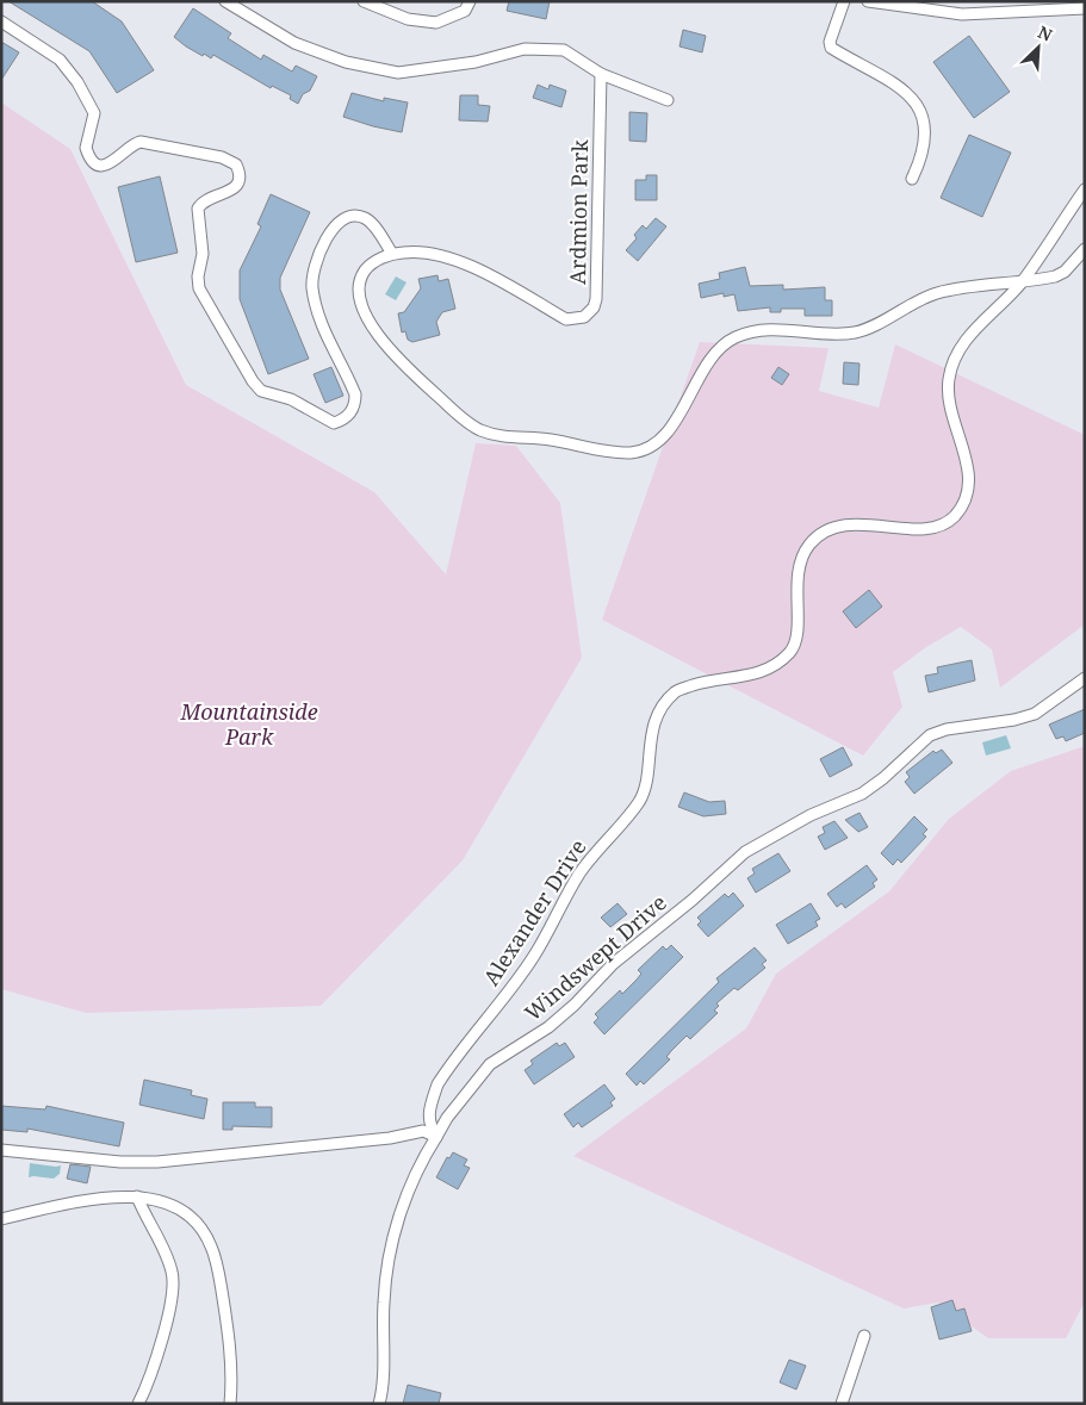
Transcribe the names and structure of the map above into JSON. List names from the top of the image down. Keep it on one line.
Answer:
{"streets":{"street":["Ardmion Park","Alexander Drive","Windswept Drive"]},"crossings":[["Alexander Drive","Windswept Drive"]],"parks":["Mountainside Park"],"north":"top right"}
